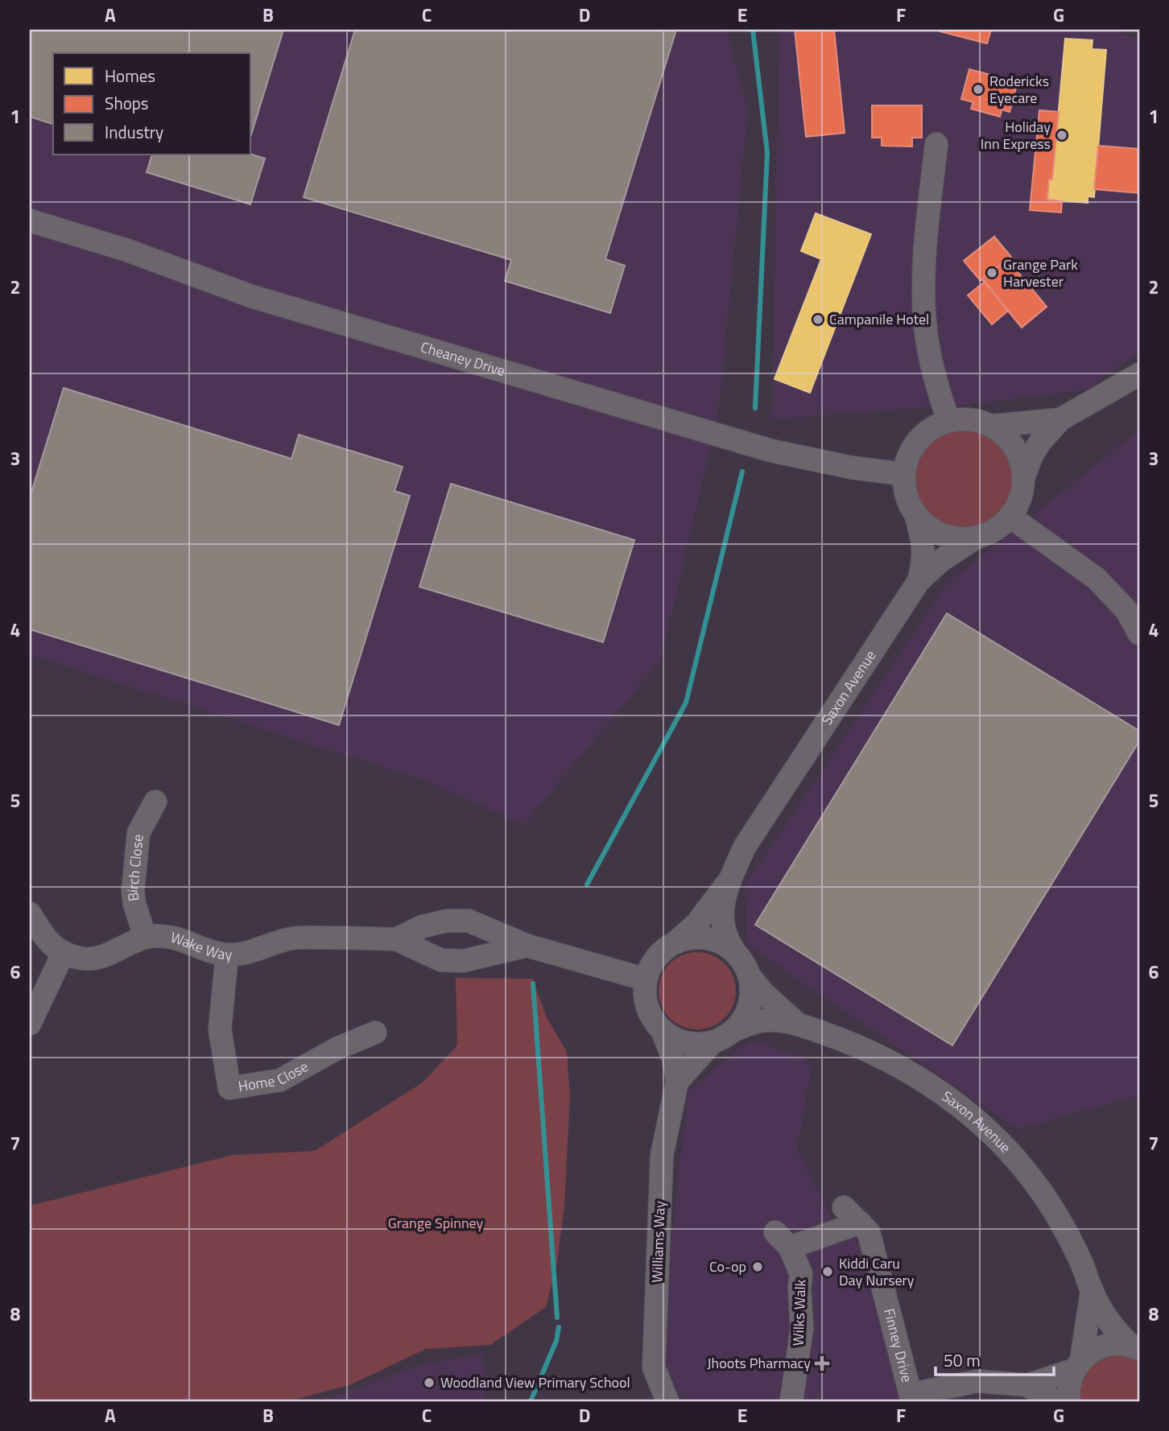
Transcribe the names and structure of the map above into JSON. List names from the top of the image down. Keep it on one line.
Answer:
{"streets":{"street":["Cheaney Drive","Saxon Avenue","Birch Close","Wake Way","Home Close","Williams Way","Wilks Walk","Finney Drive"]},"crossings":[["Cheaney Drive","Saxon Avenue"],["Saxon Avenue","Wake Way"],["Saxon Avenue","Williams Way"],["Saxon Avenue","Finney Drive"],["Birch Close","Wake Way"],["Wake Way","Home Close"],["Wake Way","Williams Way"],["Wilks Walk","Finney Drive"]],"parks":["Grange Spinney"],"places":{"other":["Rodericks Eyecare","Holiday Inn Express","Grange Park Harvester","Campanile Hotel","Co-op","Kiddi Caru Day Nursery","Woodland View Primary School"],"health":["Jhoots Pharmacy"]},"legend":["Homes","Shops","Industry"],"scale_bar":"50 m","grid":{"columns":["A","B","C","D","E","F","G"],"rows":["1","2","3","4","5","6","7","8"]}}
